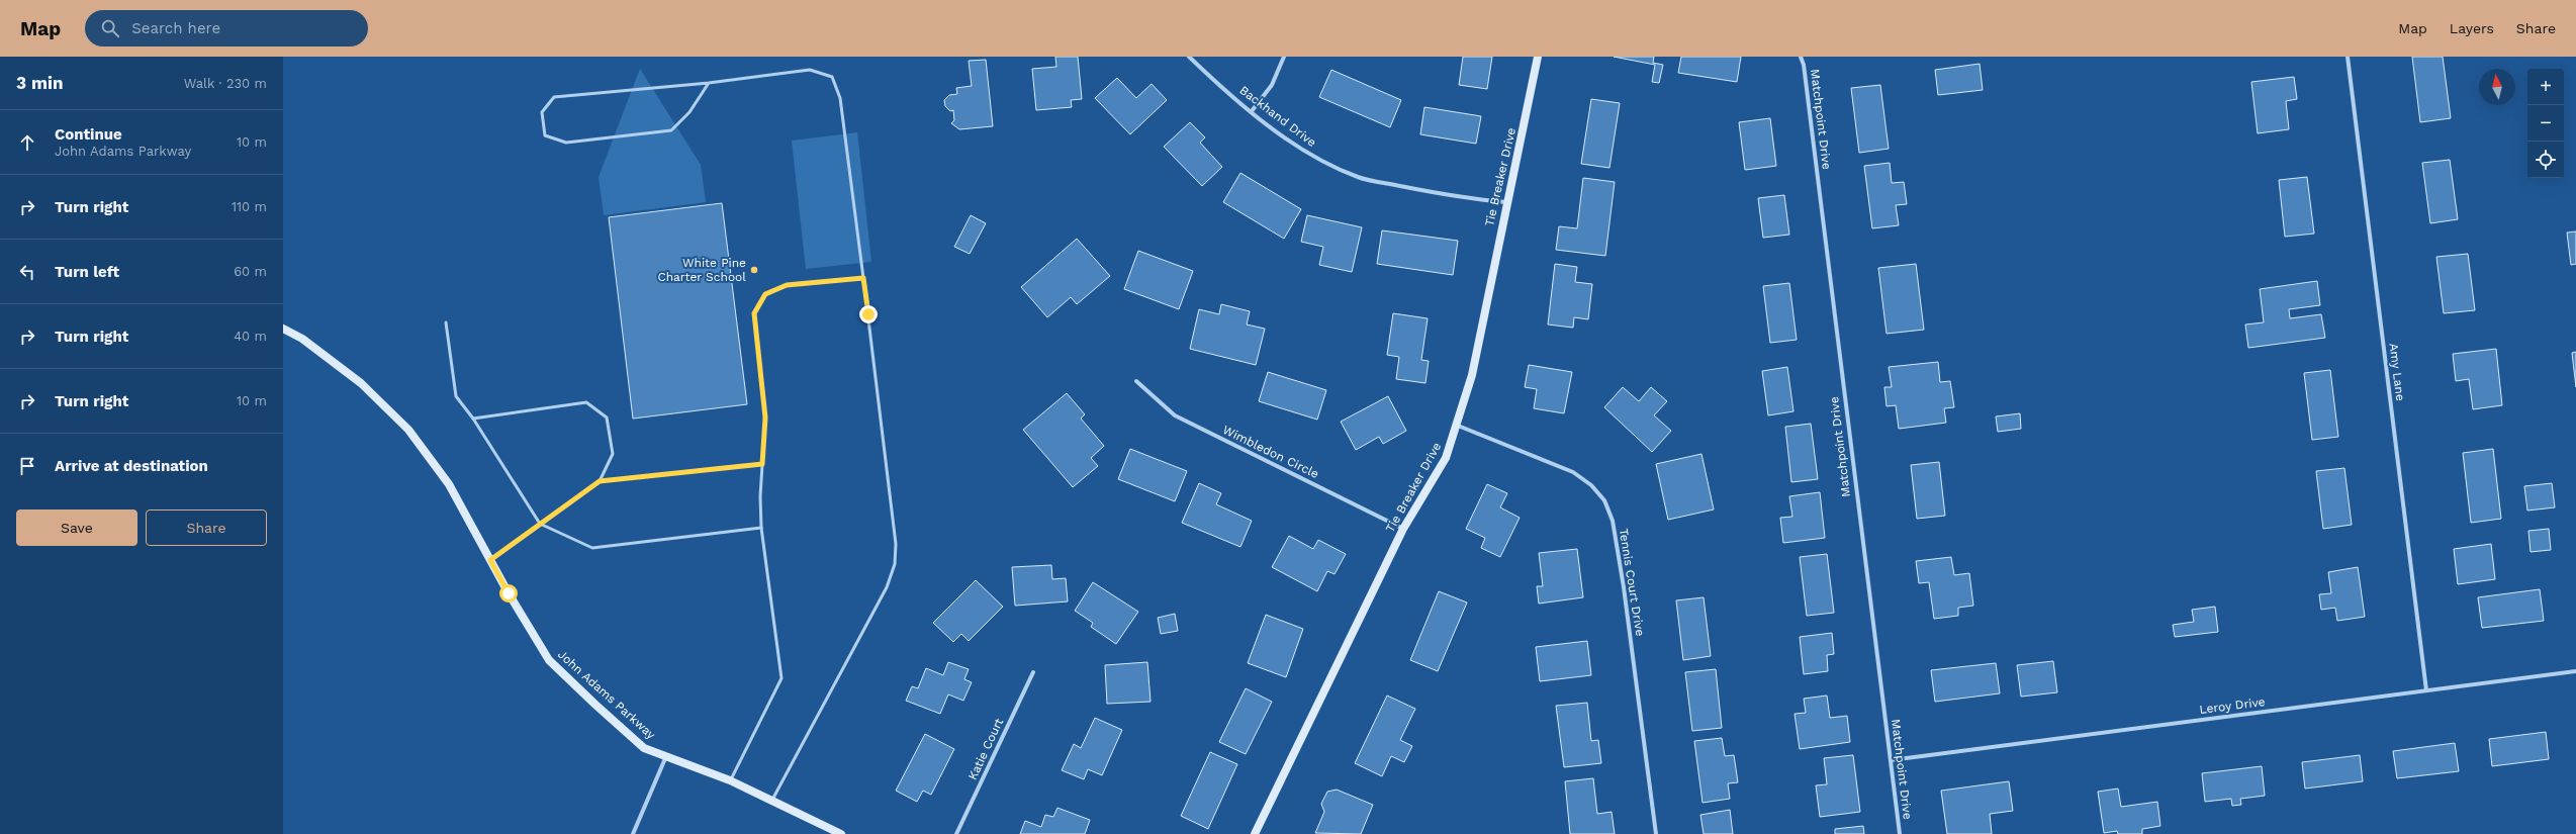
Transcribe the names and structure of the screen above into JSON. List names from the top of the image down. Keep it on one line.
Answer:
{"streets":{"street":["Backhand Drive","Matchpoint Drive","Tie Breaker Drive","Amy Lane","Wimbledon Circle","Tennis Court Drive","John Adams Parkway","Leroy Drive","Katie Court"]},"crossings":[["Backhand Drive","Tie Breaker Drive"],["Matchpoint Drive","Leroy Drive"],["Tie Breaker Drive","Wimbledon Circle"],["Tie Breaker Drive","Tennis Court Drive"],["Amy Lane","Leroy Drive"]],"places":["White Pine Charter School"],"north":"top","page":{"header":"Map","search":"Search here","nav":["Map","Layers","Share"],"heading":["3 min","Walk · 230 m"],"map_buttons":["+","−"],"list":[["Continue","John Adams Parkway","10 m"],["Turn right","110 m"],["Turn left","60 m"],["Turn right","40 m"],["Turn right","10 m"],"Arrive at destination"],"buttons":["Save","Share"]}}
